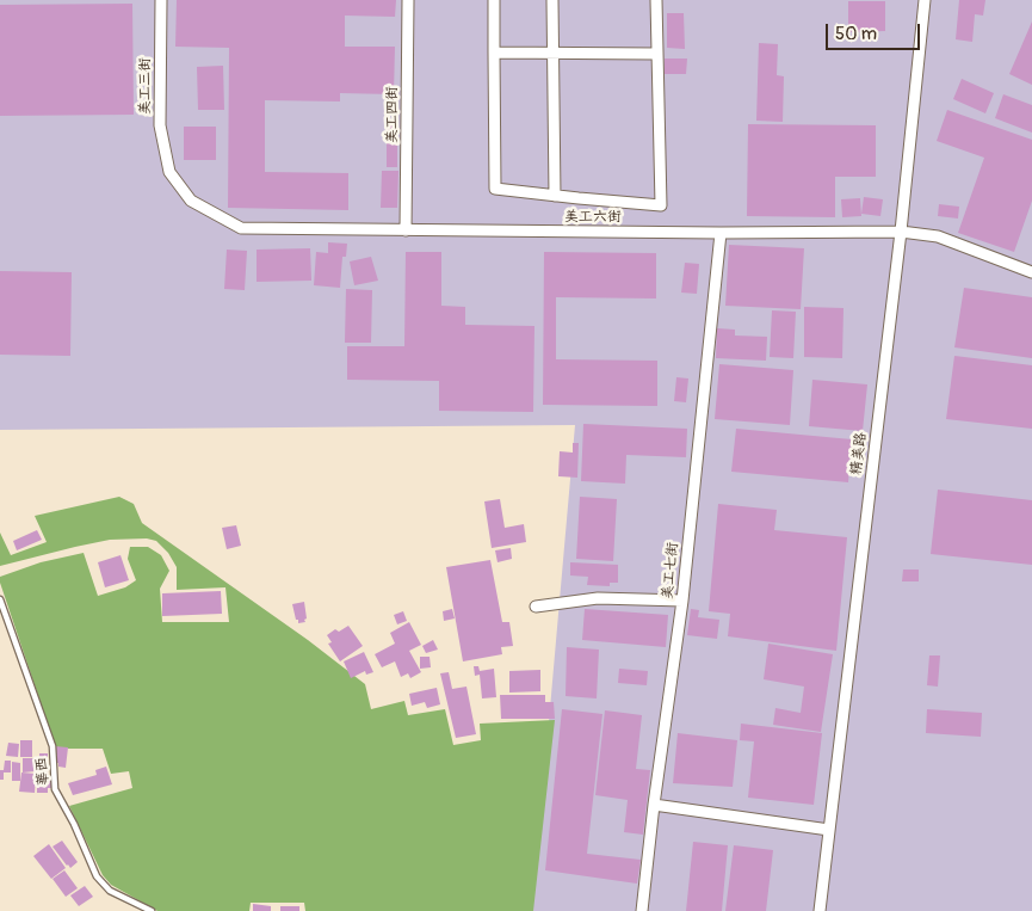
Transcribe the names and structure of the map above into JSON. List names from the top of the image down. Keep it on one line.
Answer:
{"streets":{"street":["美工三街","美工四街","美工六街","精美路","美工七街"],"lane":["華西"]},"crossings":[["美工三街","美工六街"],["美工四街","美工六街"],["美工六街","精美路"],["美工六街","美工七街"]],"scale_bar":"50 m"}
